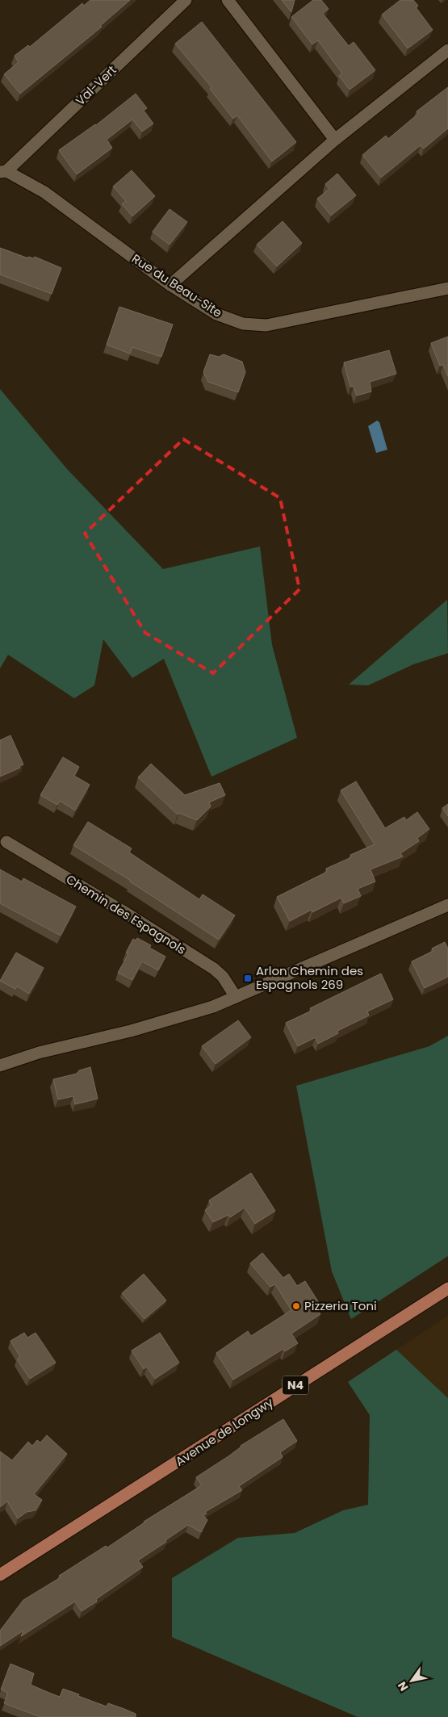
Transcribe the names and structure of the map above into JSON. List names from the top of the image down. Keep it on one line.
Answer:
{"streets":{"main road":["N4","Avenue de Longwy"],"street":["Val-Vert","Rue du Beau-Site","Chemin des Espagnols"]},"crossings":[["Val-Vert","Rue du Beau-Site"]],"places":{"transit":["Arlon Chemin des Espagnols 269"],"other":["Pizzeria Toni"]},"north":"bottom left"}
